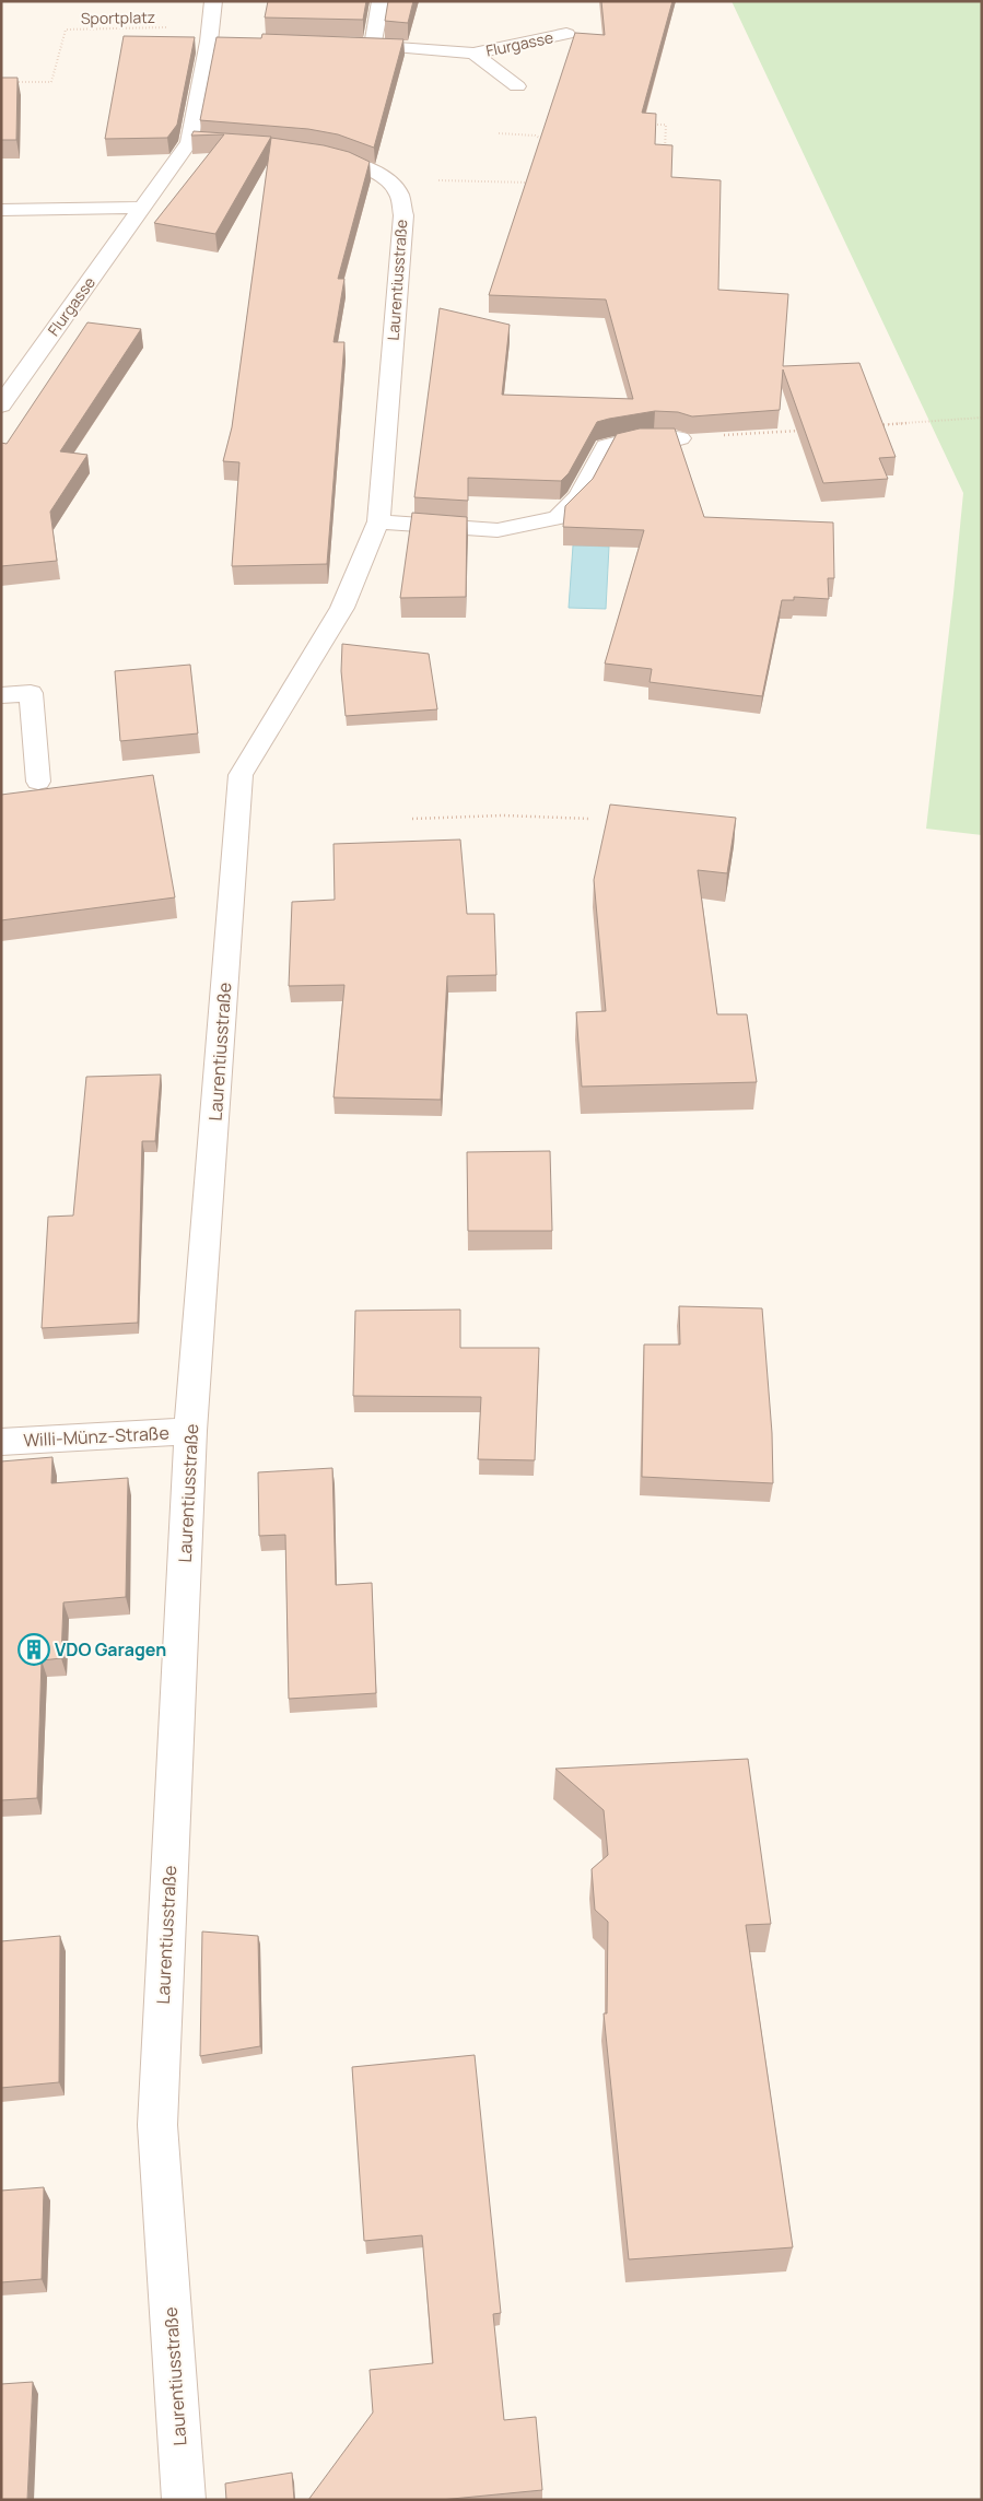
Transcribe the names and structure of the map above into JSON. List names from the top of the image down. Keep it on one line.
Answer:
{"streets":{"street":["Flurgasse","Laurentiusstraße","Willi-Münz-Straße"],"path":["Sportplatz"]},"crossings":[["Sportplatz","Flurgasse"],["Laurentiusstraße","Willi-Münz-Straße"]],"places":{"building":["VDO Garagen"]}}
